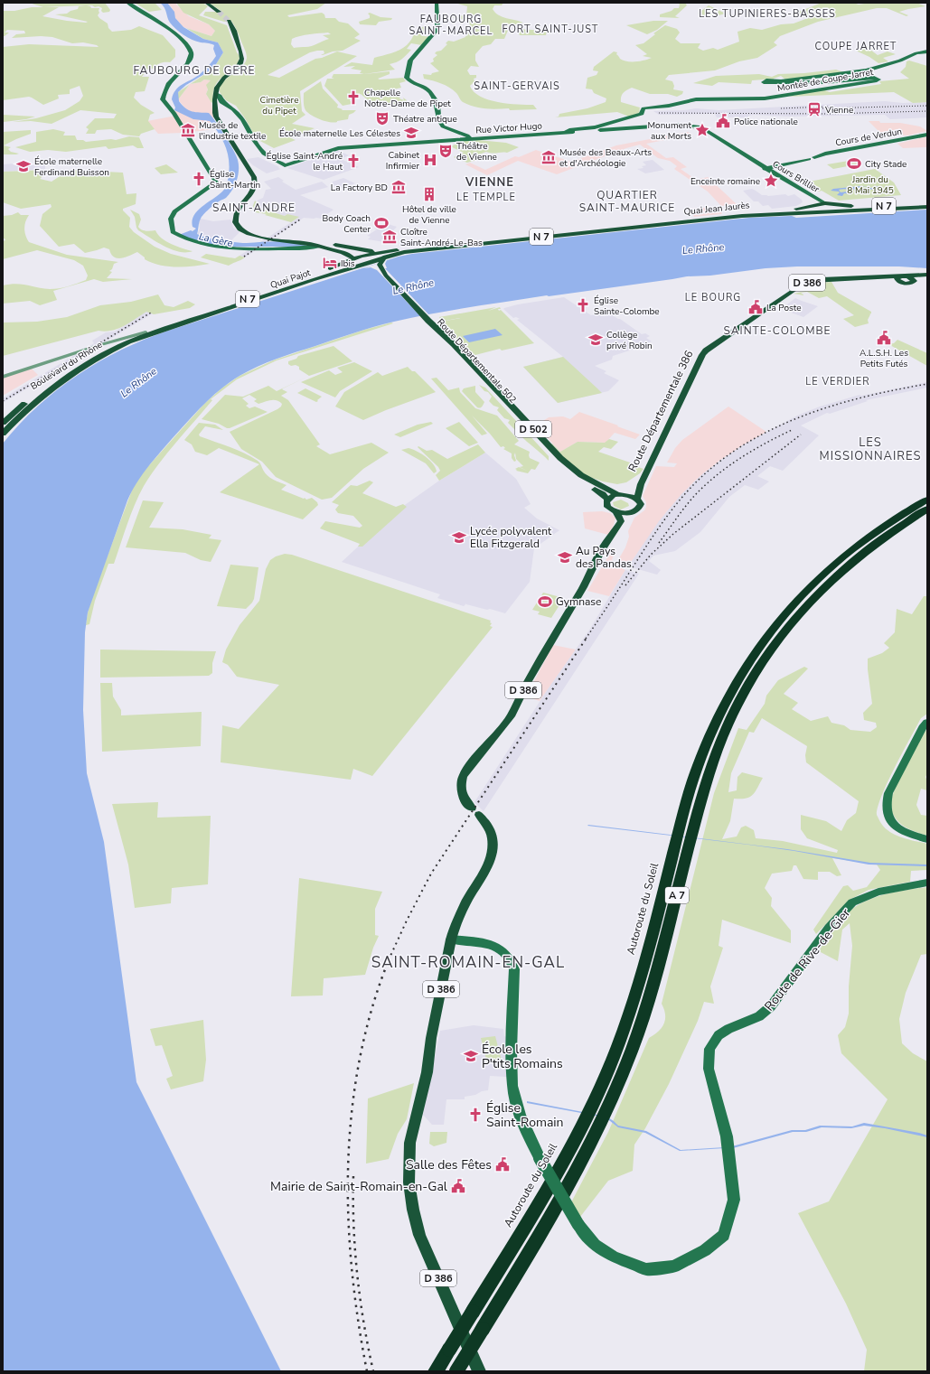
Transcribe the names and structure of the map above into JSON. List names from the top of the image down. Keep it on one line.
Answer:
{"streets":{"highway":["A 7","Autoroute du Soleil"],"main road":["Montée de Coupe-Jarret","Rue Victor Hugo","Cours de Verdun","Cours Brillier","N 7","Quai Jean Jaurès","Quai Pajot","D 386","Route Départementale 502","Boulevard du Rhône","Route Départementale 386","D 502","Route de Rive-de-Gier"]},"crossings":[["Montée de Coupe-Jarret","Rue Victor Hugo"],["Rue Victor Hugo","Cours Brillier"],["Cours de Verdun","Cours Brillier"],["Cours Brillier","Quai Jean Jaurès"],["N 7","Quai Jean Jaurès"],["N 7","Quai Pajot"],["N 7","D 502"],["Quai Jean Jaurès","Quai Pajot"],["Quai Jean Jaurès","D 502"],["Quai Pajot","Boulevard du Rhône"],["Quai Pajot","D 502"],["D 386","Route Départementale 386"],["D 386","Route de Rive-de-Gier"],["Route Départementale 502","D 502"]],"districts":["LES TUPINIERES-BASSES","FAUBOURG SAINT-MARCEL","FORT SAINT-JUST","COUPE JARRET","FAUBOURG DE GERE","SAINT-GERVAIS","VIENNE","QUARTIER SAINT-MAURICE","LE TEMPLE","SAINT-ANDRE","LE BOURG","SAINTE-COLOMBE","LE VERDIER","LES MISSIONNAIRES","SAINT-ROMAIN-EN-GAL"],"water":["La Gère","Le Rhône"],"parks":["Cimetière du Pipet","Jardin du 8 Mai 1945"],"places":{"church":["Chapelle Notre-Dame de Pipet","Église Saint-André le Haut","Église Saint-Martin","Église Sainte-Colombe","Église Saint-Romain"],"station":["Vienne"],"theatre":["Théatre antique","Théâtre de Vienne"],"public building":["Police nationale","La Poste","A.L.S.H. Les Petits Futés","Salle des Fêtes","Mairie de Saint-Romain-en-Gal"],"museum":["Musée de l'industrie textile","Musée des Beaux-Arts et d'Archéologie","La Factory BD","Cloître Saint-André-Le-Bas"],"place":["Monument aux Morts","Enceinte romaine"],"school or university":["École maternelle Les Célestes","École maternelle Ferdinand Buisson","Collège privé Robin","Lycée polyvalent Ella Fitzgerald","Au Pays des Pandas","École les P'tits Romains"],"hospital":["Cabinet Infirmier"],"sports":["City Stade","Body Coach Center","Gymnase"],"building":["Hôtel de ville de Vienne"],"hotel":["Ibis"]}}
